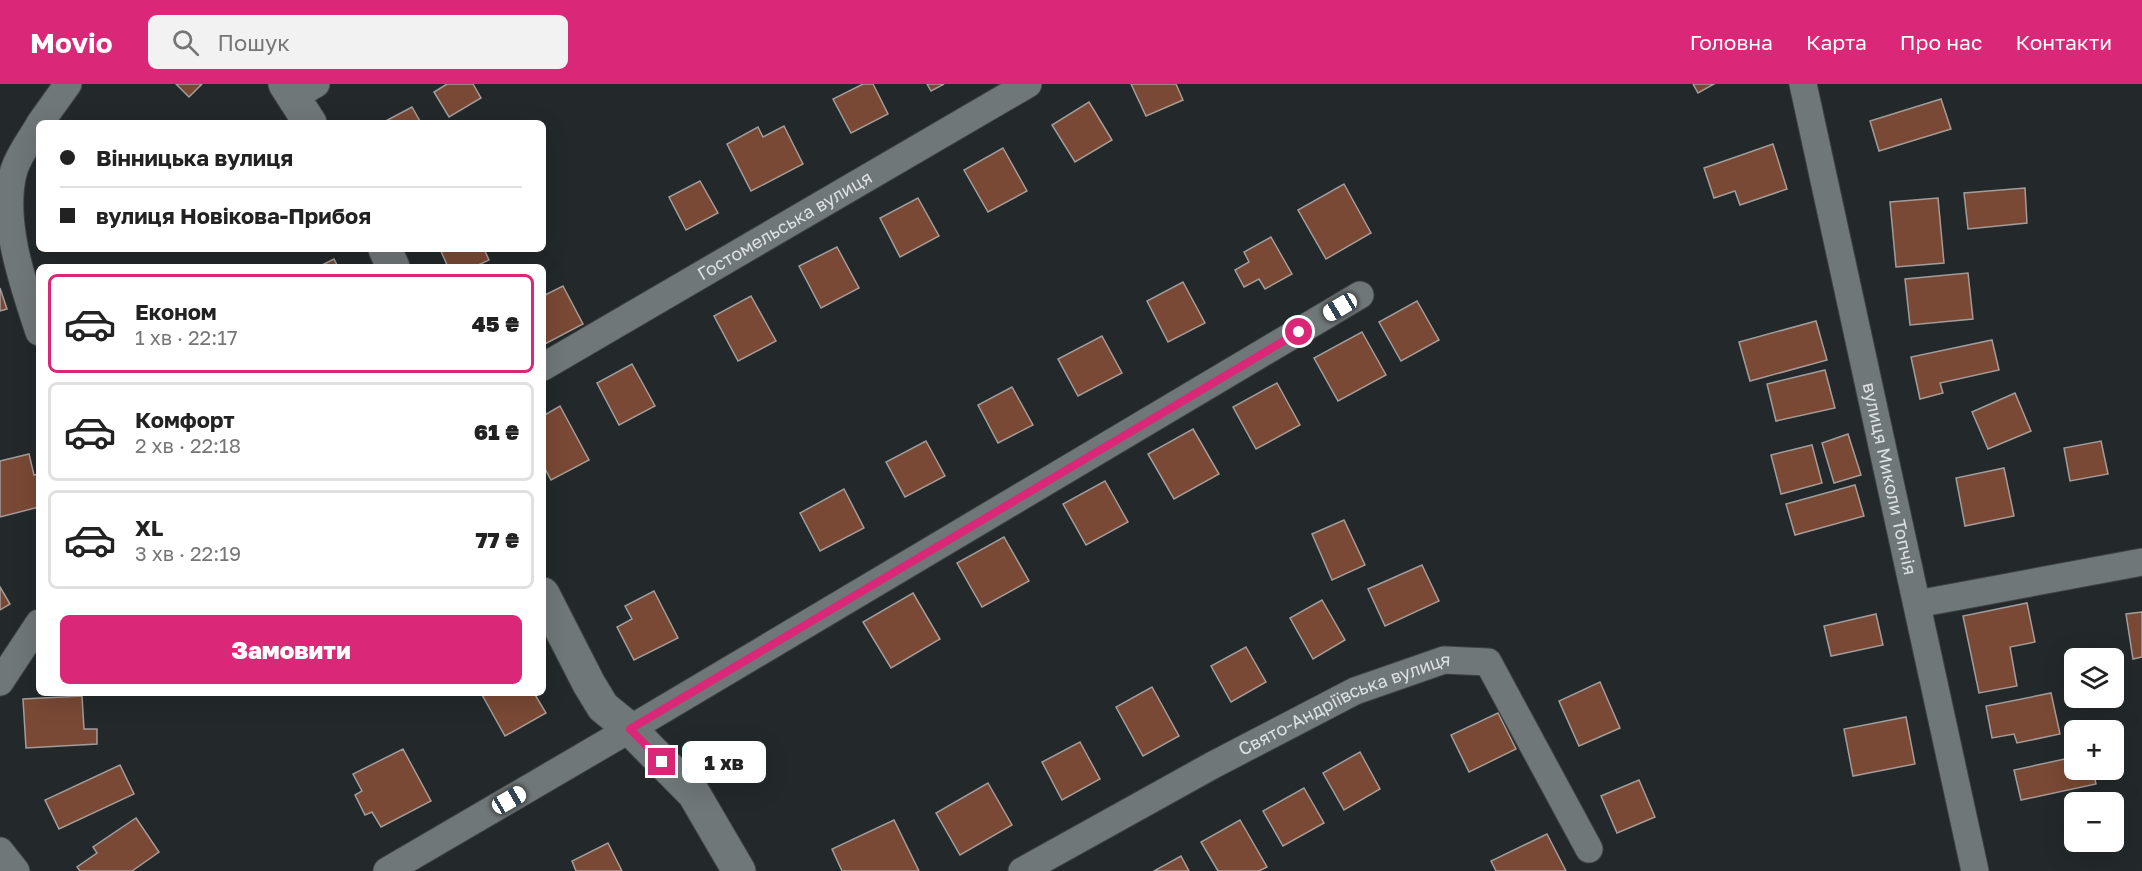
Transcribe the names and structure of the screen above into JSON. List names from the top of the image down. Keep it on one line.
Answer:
{"streets":{"street":["Гостомельська вулиця","вулиця Миколи Топчія","Свято-Андріївська вулиця"]},"page":{"header":"Movio","search":"Пошук","nav":["Головна","Карта","Про нас","Контакти"],"banner":["Вінницька вулиця","вулиця Новікова-Прибоя"],"list":[{"name":"Економ","note":"1 хв · 22:17","value":"45 ₴"},{"name":"Комфорт","note":"2 хв · 22:18","value":"61 ₴"},{"name":"XL","note":"3 хв · 22:19","value":"77 ₴"}],"buttons":"Замовити","map_buttons":["+","−"],"bubble":"1 хв"}}
